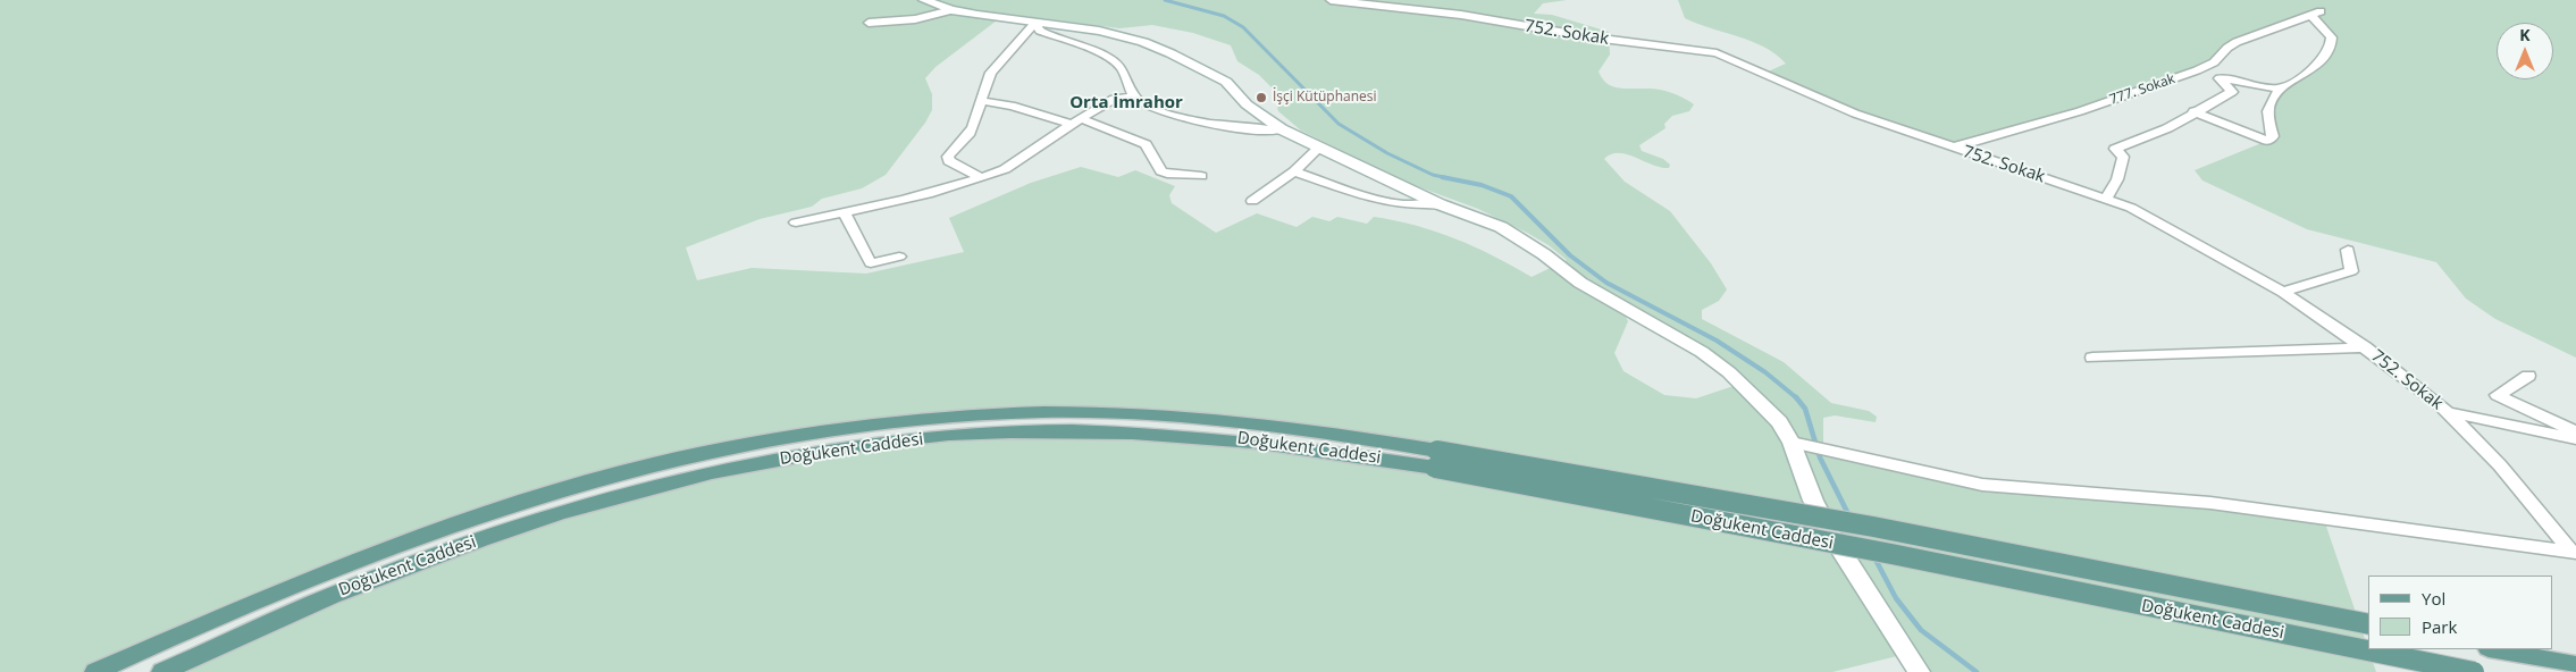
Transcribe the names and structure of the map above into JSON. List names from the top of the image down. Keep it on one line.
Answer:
{"streets":{"main road":["Doğukent Caddesi"],"street":["752. Sokak","777. Sokak"]},"crossings":[["752. Sokak","777. Sokak"]],"districts":["Orta İmrahor"],"places":["İşçi Kütüphanesi"],"legend":["Yol","Park"],"north":"top"}
